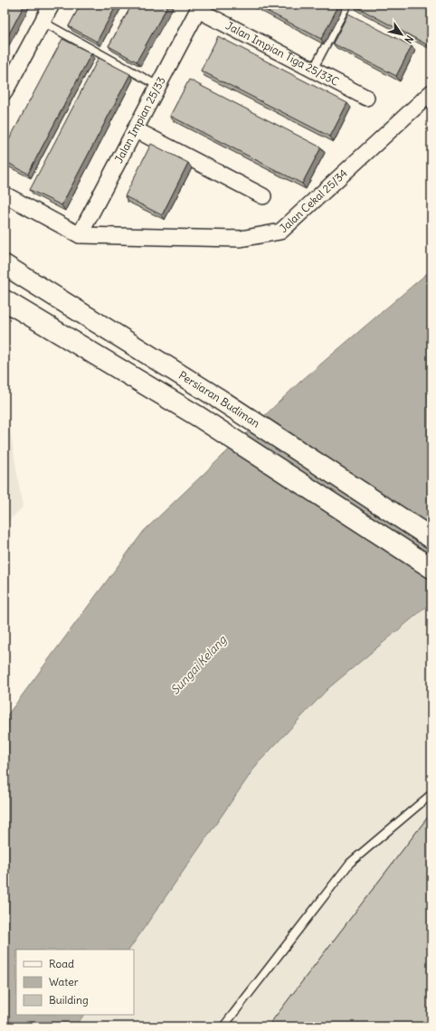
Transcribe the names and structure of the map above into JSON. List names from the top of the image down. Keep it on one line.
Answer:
{"streets":{"main road":["Persiaran Budiman"],"street":["Jalan Impian Tiga 25/33C","Jalan Impian 25/33","Jalan Cekal 25/34"]},"crossings":[["Jalan Impian Tiga 25/33C","Jalan Impian 25/33"],["Jalan Impian 25/33","Jalan Cekal 25/34"]],"water":["Sungai Kelang"],"legend":["Road","Water","Building"],"north":"bottom right"}
